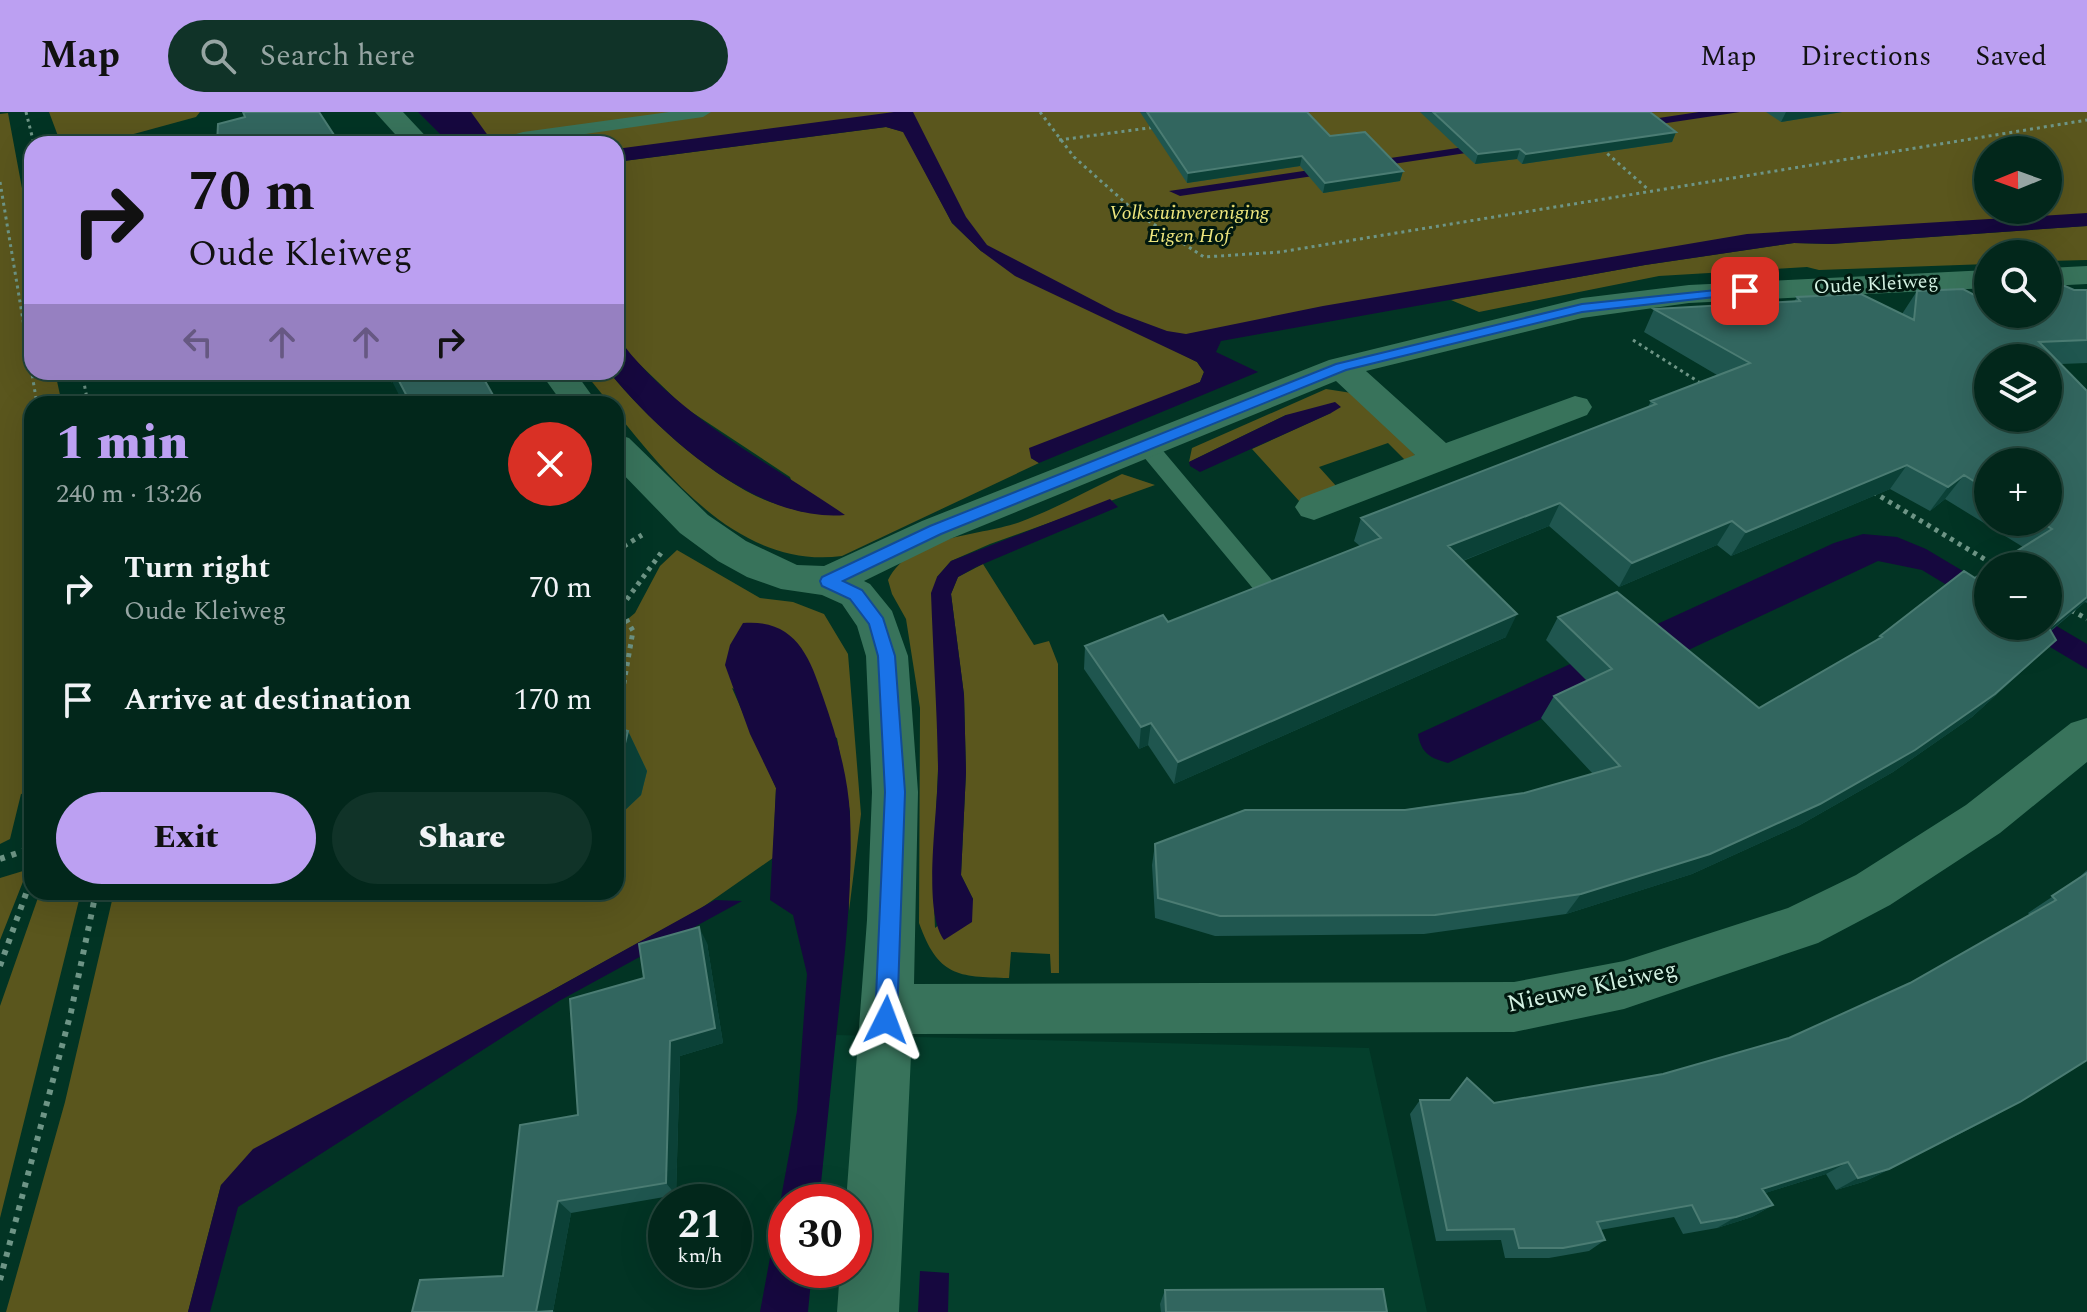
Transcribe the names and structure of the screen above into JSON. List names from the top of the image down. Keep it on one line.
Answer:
{"streets":{"street":["Oude Kleiweg","Nieuwe Kleiweg"]},"parks":["Volkstuinvereniging Eigen Hof"],"north":"left","page":{"header":"Map","search":"Search here","nav":["Map","Directions","Saved"],"map_buttons":["+","−"],"turn":["70 m","Oude Kleiweg"],"heading":["1 min","240 m · 13:26"],"list":[{"name":"Turn right","note":"Oude Kleiweg","value":"70 m"},{"name":"Arrive at destination","value":"170 m"}],"buttons":["Exit","Share"],"speed":"21 km/h","limit":"30"}}
